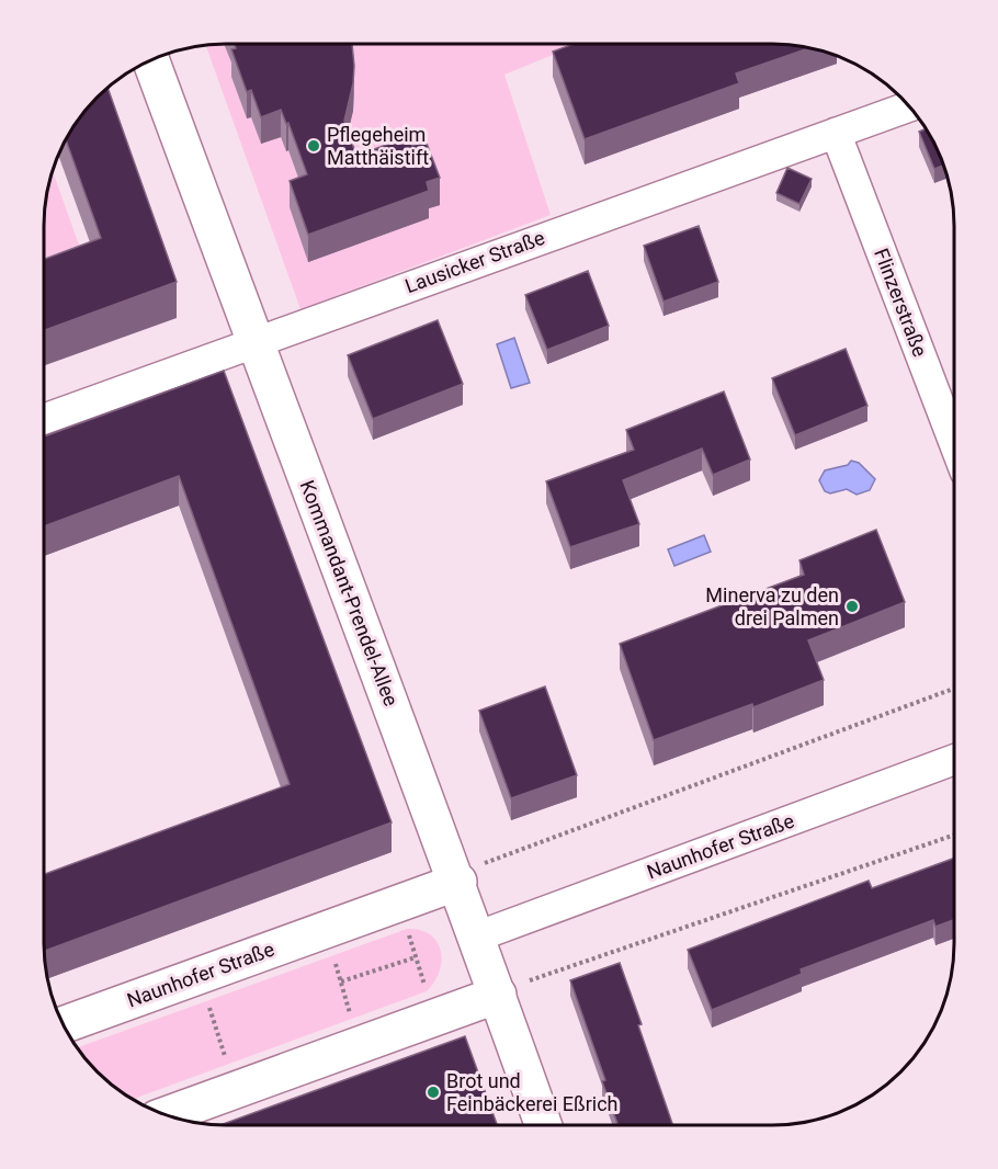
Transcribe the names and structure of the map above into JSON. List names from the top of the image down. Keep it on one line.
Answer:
{"streets":{"main road":["Kommandant-Prendel-Allee","Naunhofer Straße"],"street":["Lausicker Straße","Flinzerstraße"]},"crossings":[["Lausicker Straße","Flinzerstraße"],["Lausicker Straße","Kommandant-Prendel-Allee"],["Kommandant-Prendel-Allee","Naunhofer Straße"]],"places":["Pflegeheim Matthäistift","Minerva zu den drei Palmen","Brot und Feinbäckerei Eßrich"]}
